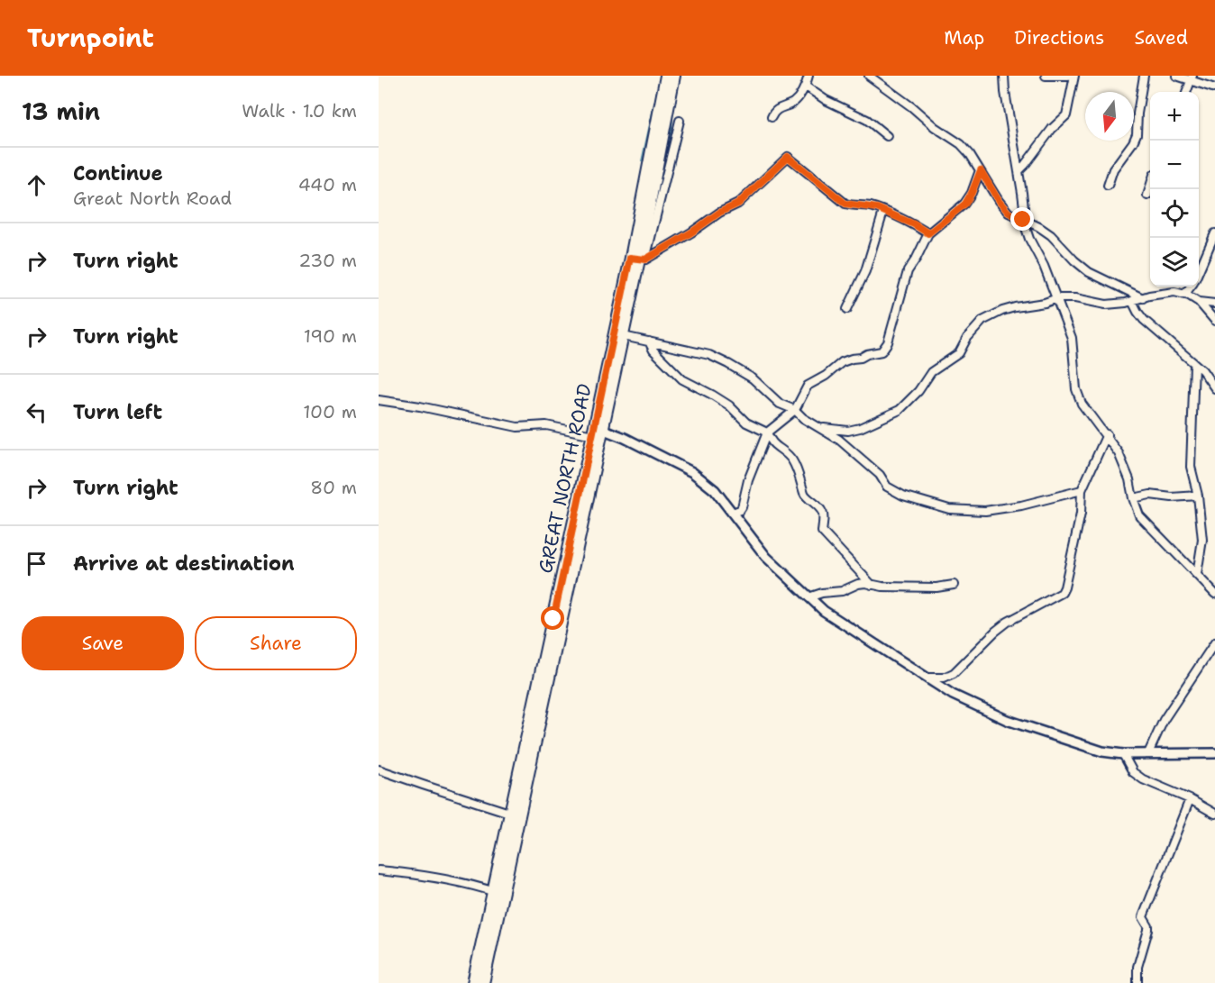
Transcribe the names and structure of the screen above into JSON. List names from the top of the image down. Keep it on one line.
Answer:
{"streets":{"main road":["GREAT NORTH ROAD"]},"north":"bottom","page":{"header":"Turnpoint","nav":["Map","Directions","Saved"],"heading":["13 min","Walk · 1.0 km"],"map_buttons":["+","−"],"list":[["Continue","Great North Road","440 m"],["Turn right","230 m"],["Turn right","190 m"],["Turn left","100 m"],["Turn right","80 m"],"Arrive at destination"],"buttons":["Save","Share"]}}
